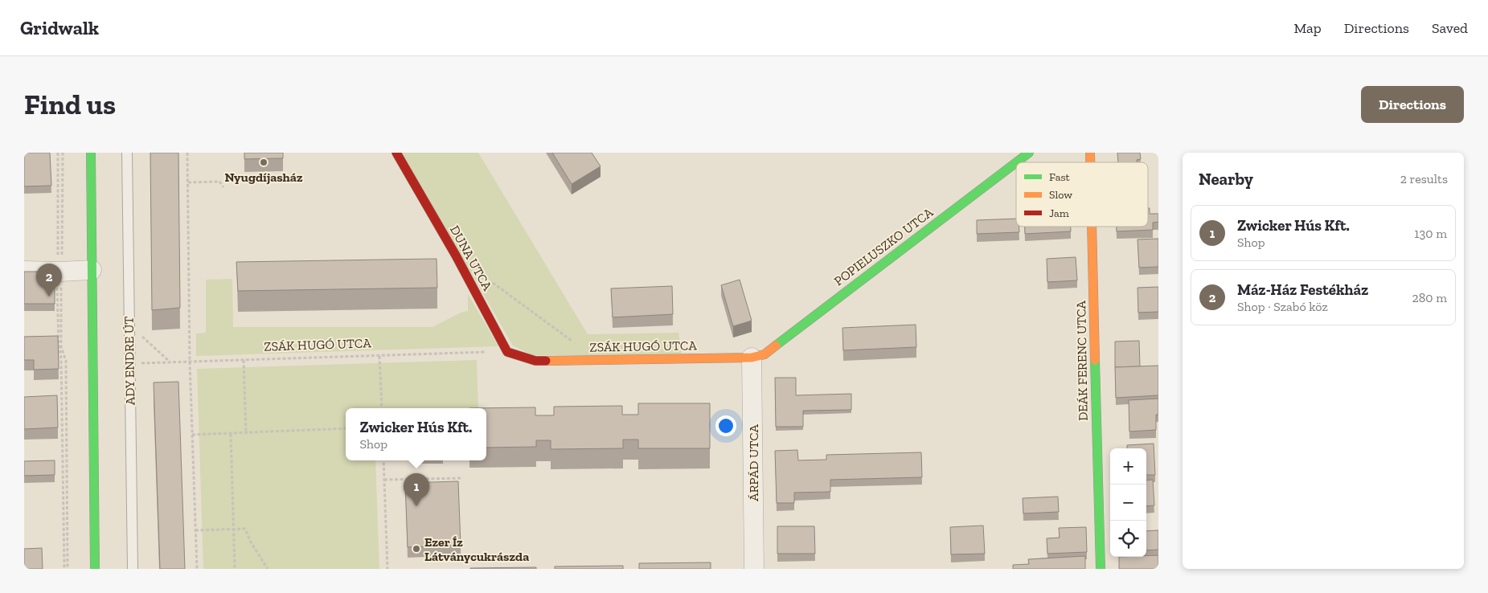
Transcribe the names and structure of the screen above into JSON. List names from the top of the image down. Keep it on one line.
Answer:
{"streets":{"street":["POPIELUSZKO UTCA","DUNA UTCA","ZSÁK HUGÓ UTCA","DEÁK FERENC UTCA","ÁRPÁD UTCA"],"lane":["ADY ENDRE ÚT"]},"crossings":[["POPIELUSZKO UTCA","ZSÁK HUGÓ UTCA"],["POPIELUSZKO UTCA","ÁRPÁD UTCA"],["DUNA UTCA","ZSÁK HUGÓ UTCA"],["ZSÁK HUGÓ UTCA","ADY ENDRE ÚT"],["ZSÁK HUGÓ UTCA","ÁRPÁD UTCA"]],"places":["Nyugdíjasház","Ezer Íz Látványcukrászda"],"legend":["Fast","Slow","Jam"],"page":{"header":"Gridwalk","nav":["Map","Directions","Saved"],"buttons":"Directions","title":"Find us","heading":["Nearby","2 results"],"list":[{"mark":"1","name":"Zwicker Hús Kft.","note":"Shop","value":"130 m"},{"mark":"2","name":"Máz-Ház Festékház","note":"Shop · Szabó köz","value":"280 m"}],"pins":["2","1"],"popup":["Zwicker Hús Kft.","Shop"],"map_buttons":["+","−"]}}
